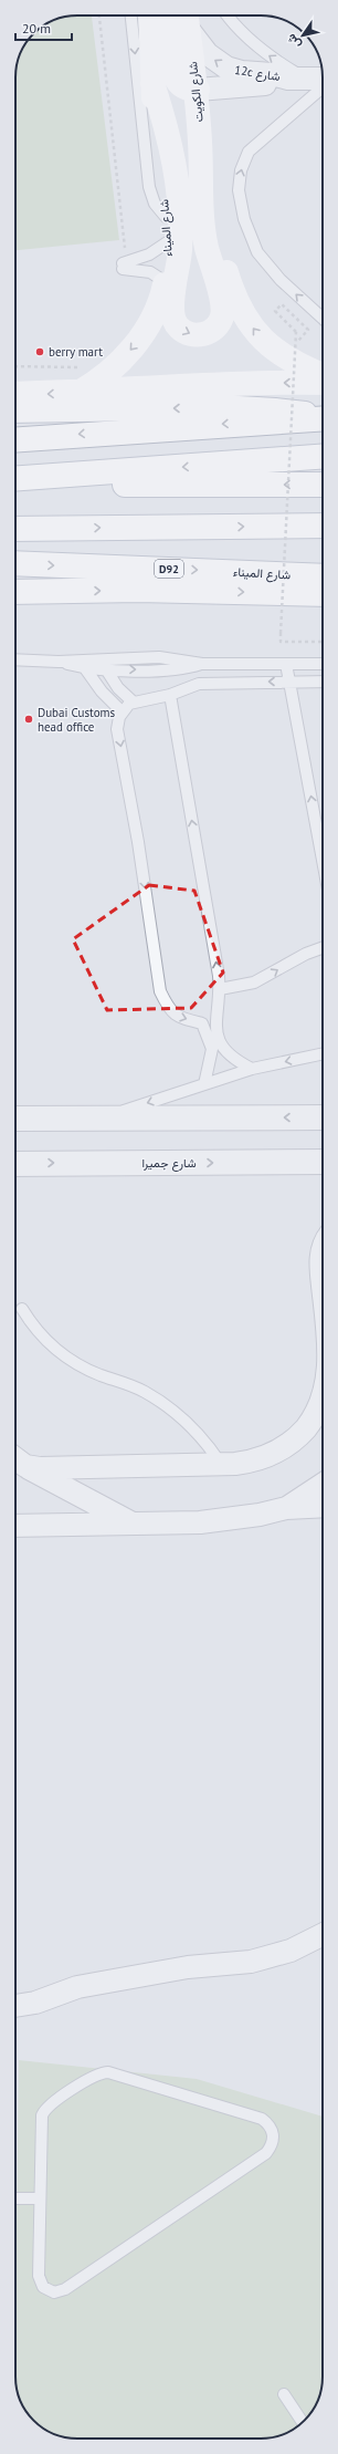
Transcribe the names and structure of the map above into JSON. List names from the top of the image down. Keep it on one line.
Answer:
{"streets":{"main road":["شارع الكويت","شارع الميناء","D92"],"street":["12c شارع","شارع جميرا"]},"crossings":[["12c شارع","شارع الكويت"]],"one_way":["12c شارع"],"places":["berry mart","Dubai Customs head office"],"scale_bar":"20 m","north":"bottom left"}
